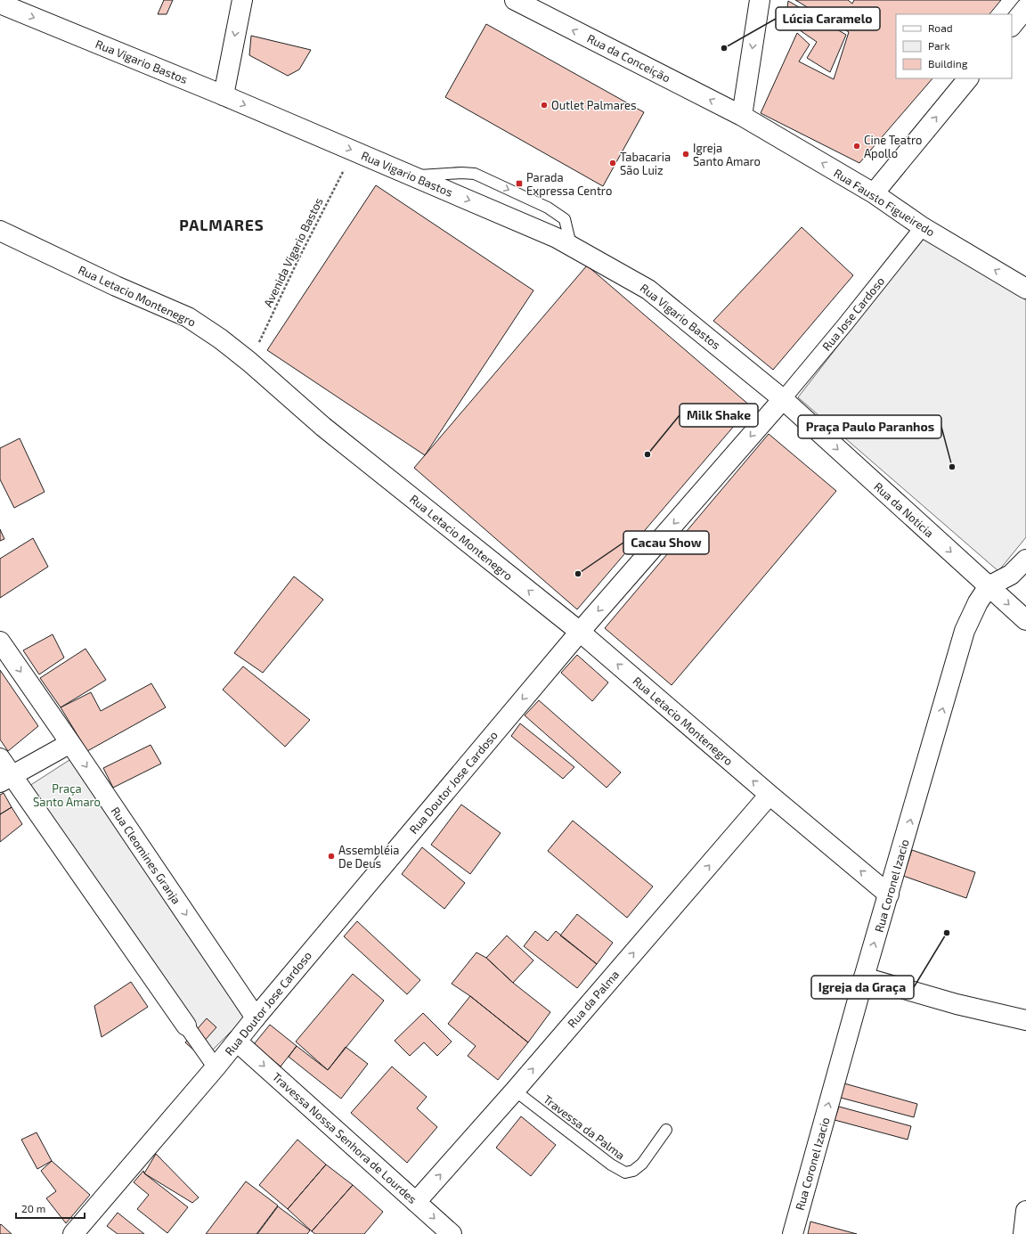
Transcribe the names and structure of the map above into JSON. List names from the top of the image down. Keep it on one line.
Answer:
{"streets":{"street":["Rua da Conceição","Rua Vigario Bastos","Rua Fausto Figueiredo","Rua Letacio Montenegro","Rua Jose Cardoso","Rua da Noticia","Rua Doutor Jose Cardoso","Rua Cleomines Granja","Rua Coronel Izacio","Rua da Palma","Travessa Nossa Senhora de Lourdes"],"lane":["Travessa da Palma"],"path":["Avenida Vigario Bastos"]},"crossings":[["Rua da Conceição","Rua Fausto Figueiredo"],["Rua Vigario Bastos","Avenida Vigario Bastos"],["Rua Vigario Bastos","Rua Jose Cardoso"],["Rua Vigario Bastos","Rua da Noticia"],["Rua Vigario Bastos","Rua Doutor Jose Cardoso"],["Rua Fausto Figueiredo","Rua Jose Cardoso"],["Avenida Vigario Bastos","Rua Letacio Montenegro"],["Rua Letacio Montenegro","Rua Doutor Jose Cardoso"],["Rua Letacio Montenegro","Rua Coronel Izacio"],["Rua Letacio Montenegro","Rua da Palma"],["Rua Jose Cardoso","Rua da Noticia"],["Rua Jose Cardoso","Rua Doutor Jose Cardoso"],["Rua da Noticia","Rua Doutor Jose Cardoso"],["Rua da Noticia","Rua Coronel Izacio"],["Rua Doutor Jose Cardoso","Rua Cleomines Granja"],["Rua Doutor Jose Cardoso","Travessa Nossa Senhora de Lourdes"],["Rua da Palma","Travessa da Palma"],["Rua da Palma","Travessa Nossa Senhora de Lourdes"]],"one_way":["Rua da Conceição","Rua Vigario Bastos","Rua Fausto Figueiredo","Rua Letacio Montenegro","Rua da Noticia","Rua Doutor Jose Cardoso","Rua Coronel Izacio","Rua da Palma","Travessa Nossa Senhora de Lourdes"],"districts":["PALMARES"],"parks":["Praça Santo Amaro"],"places":{"other":["Lúcia Caramelo","Outlet Palmares","Cine Teatro Apollo","Igreja Santo Amaro","Tabacaria São Luiz","Milk Shake","Praça Paulo Paranhos","Cacau Show","Assembléia De Deus","Igreja da Graça"],"transit":["Parada Expressa Centro"]},"legend":["Road","Park","Building"],"scale_bar":"20 m"}
